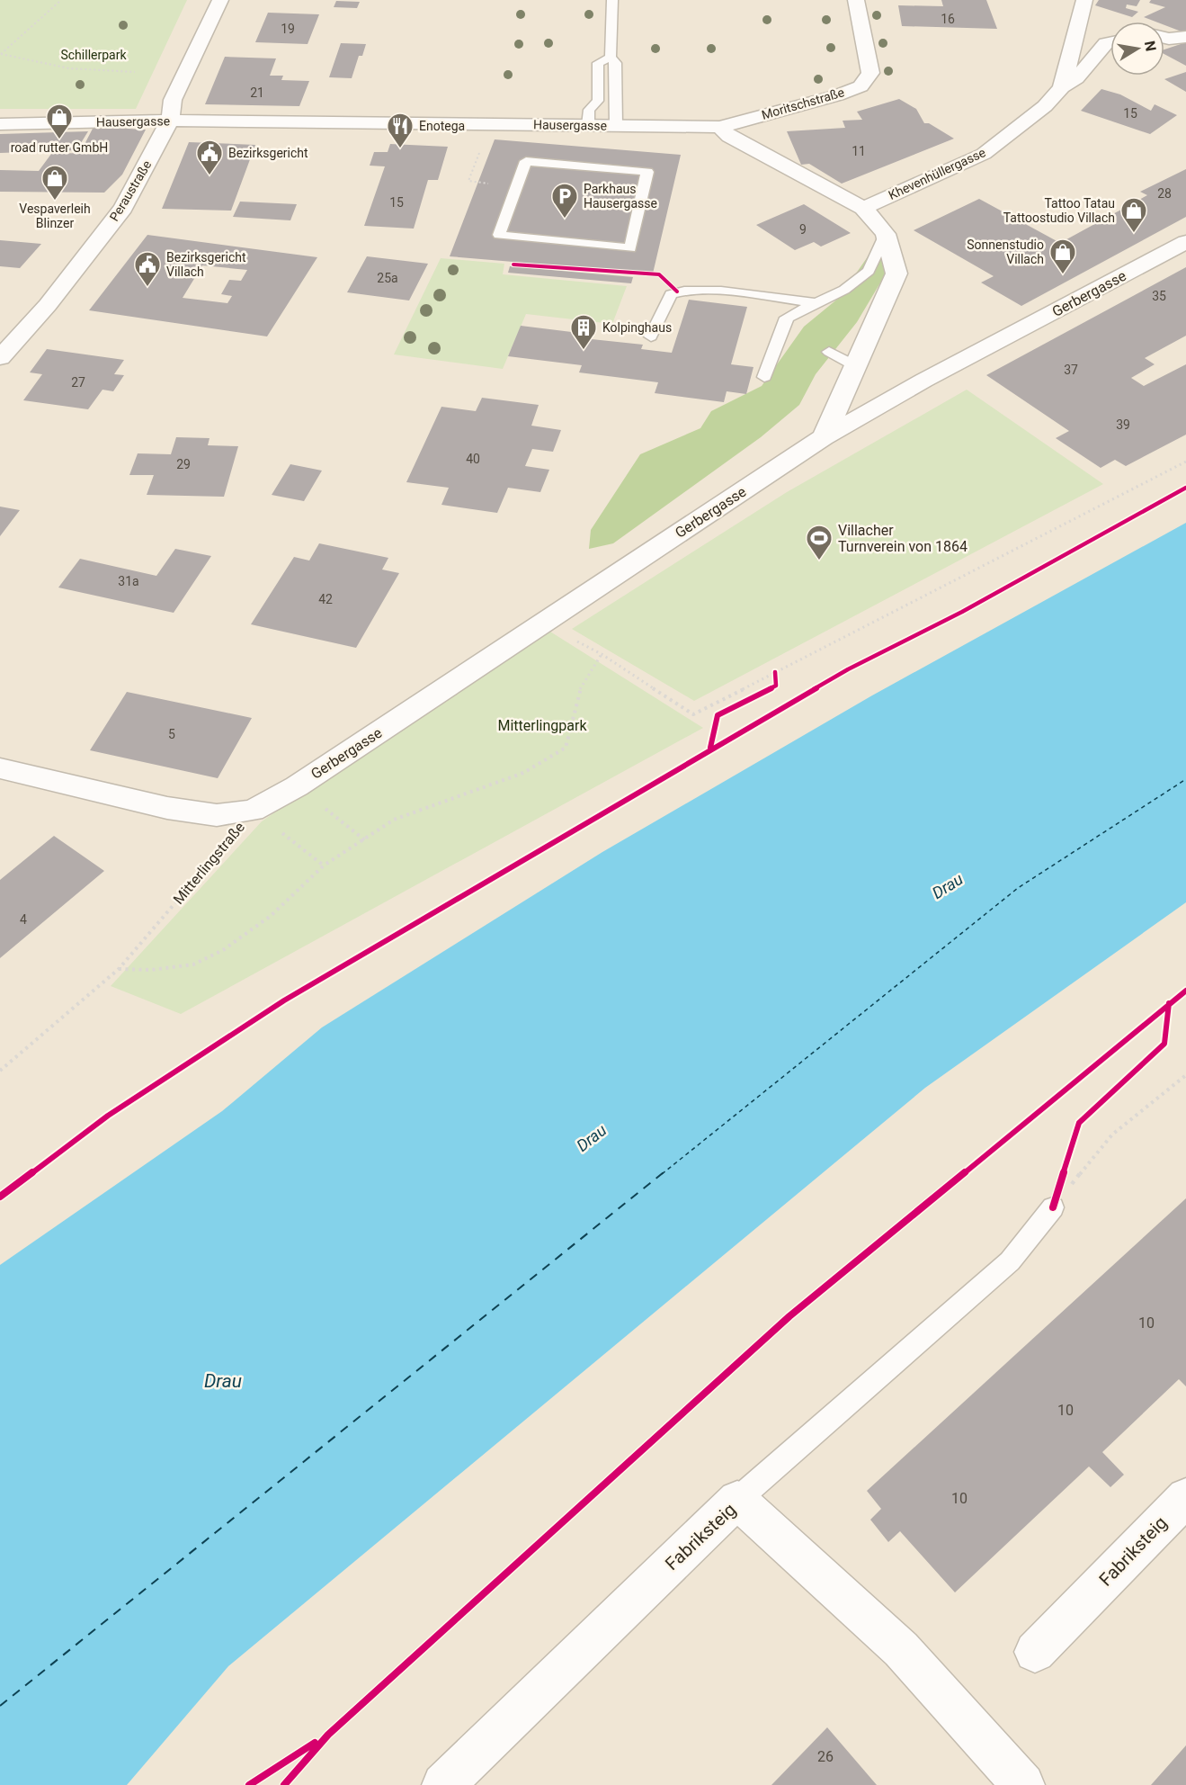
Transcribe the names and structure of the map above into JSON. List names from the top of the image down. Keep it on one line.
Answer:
{"streets":{"street":["Moritschstraße","Hausergasse","Khevenhüllergasse","Peraustraße","Gerbergasse","Mitterlingstraße","Fabriksteig"]},"crossings":[["Moritschstraße","Hausergasse"],["Hausergasse","Peraustraße"],["Gerbergasse","Mitterlingstraße"]],"water":["Drau"],"parks":["Schillerpark","Mitterlingpark"],"places":{"shop":["road rutter GmbH","Vespaverleih Blinzer","Tattoo Tatau Tattoostudio Villach","Sonnenstudio Villach"],"restaurant":["Enotega"],"public building":["Bezirksgericht","Bezirksgericht Villach"],"parking":["Parkhaus Hausergasse"],"building":["Kolpinghaus"],"sports":["Villacher Turnverein von 1864"]},"house_numbers":["16","19","21","15","11","28","15","9","25a","35","37","27","39","40","29","31a","42","5","4","10","10","10","26"],"north":"right"}
